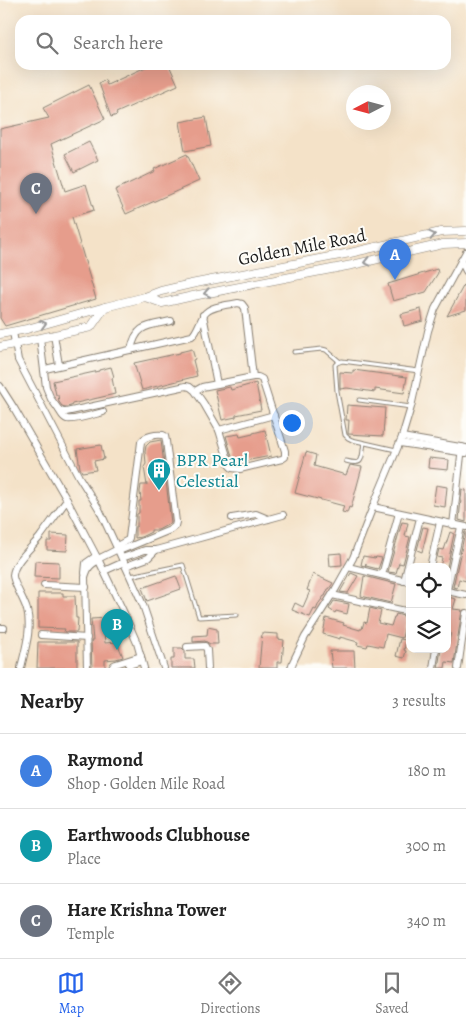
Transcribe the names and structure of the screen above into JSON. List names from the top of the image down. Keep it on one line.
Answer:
{"streets":{"street":["Golden Mile Road"]},"places":{"building":["BPR Pearl Celestial"]},"north":"left","page":{"search":"Search here","pins":["C","A","B"],"heading":["Nearby","3 results"],"list":[{"mark":"A","name":"Raymond","note":"Shop · Golden Mile Road","value":"180 m"},{"mark":"B","name":"Earthwoods Clubhouse","note":"Place","value":"300 m"},{"mark":"C","name":"Hare Krishna Tower","note":"Temple","value":"340 m"}],"nav":["Map","Directions","Saved"]}}
